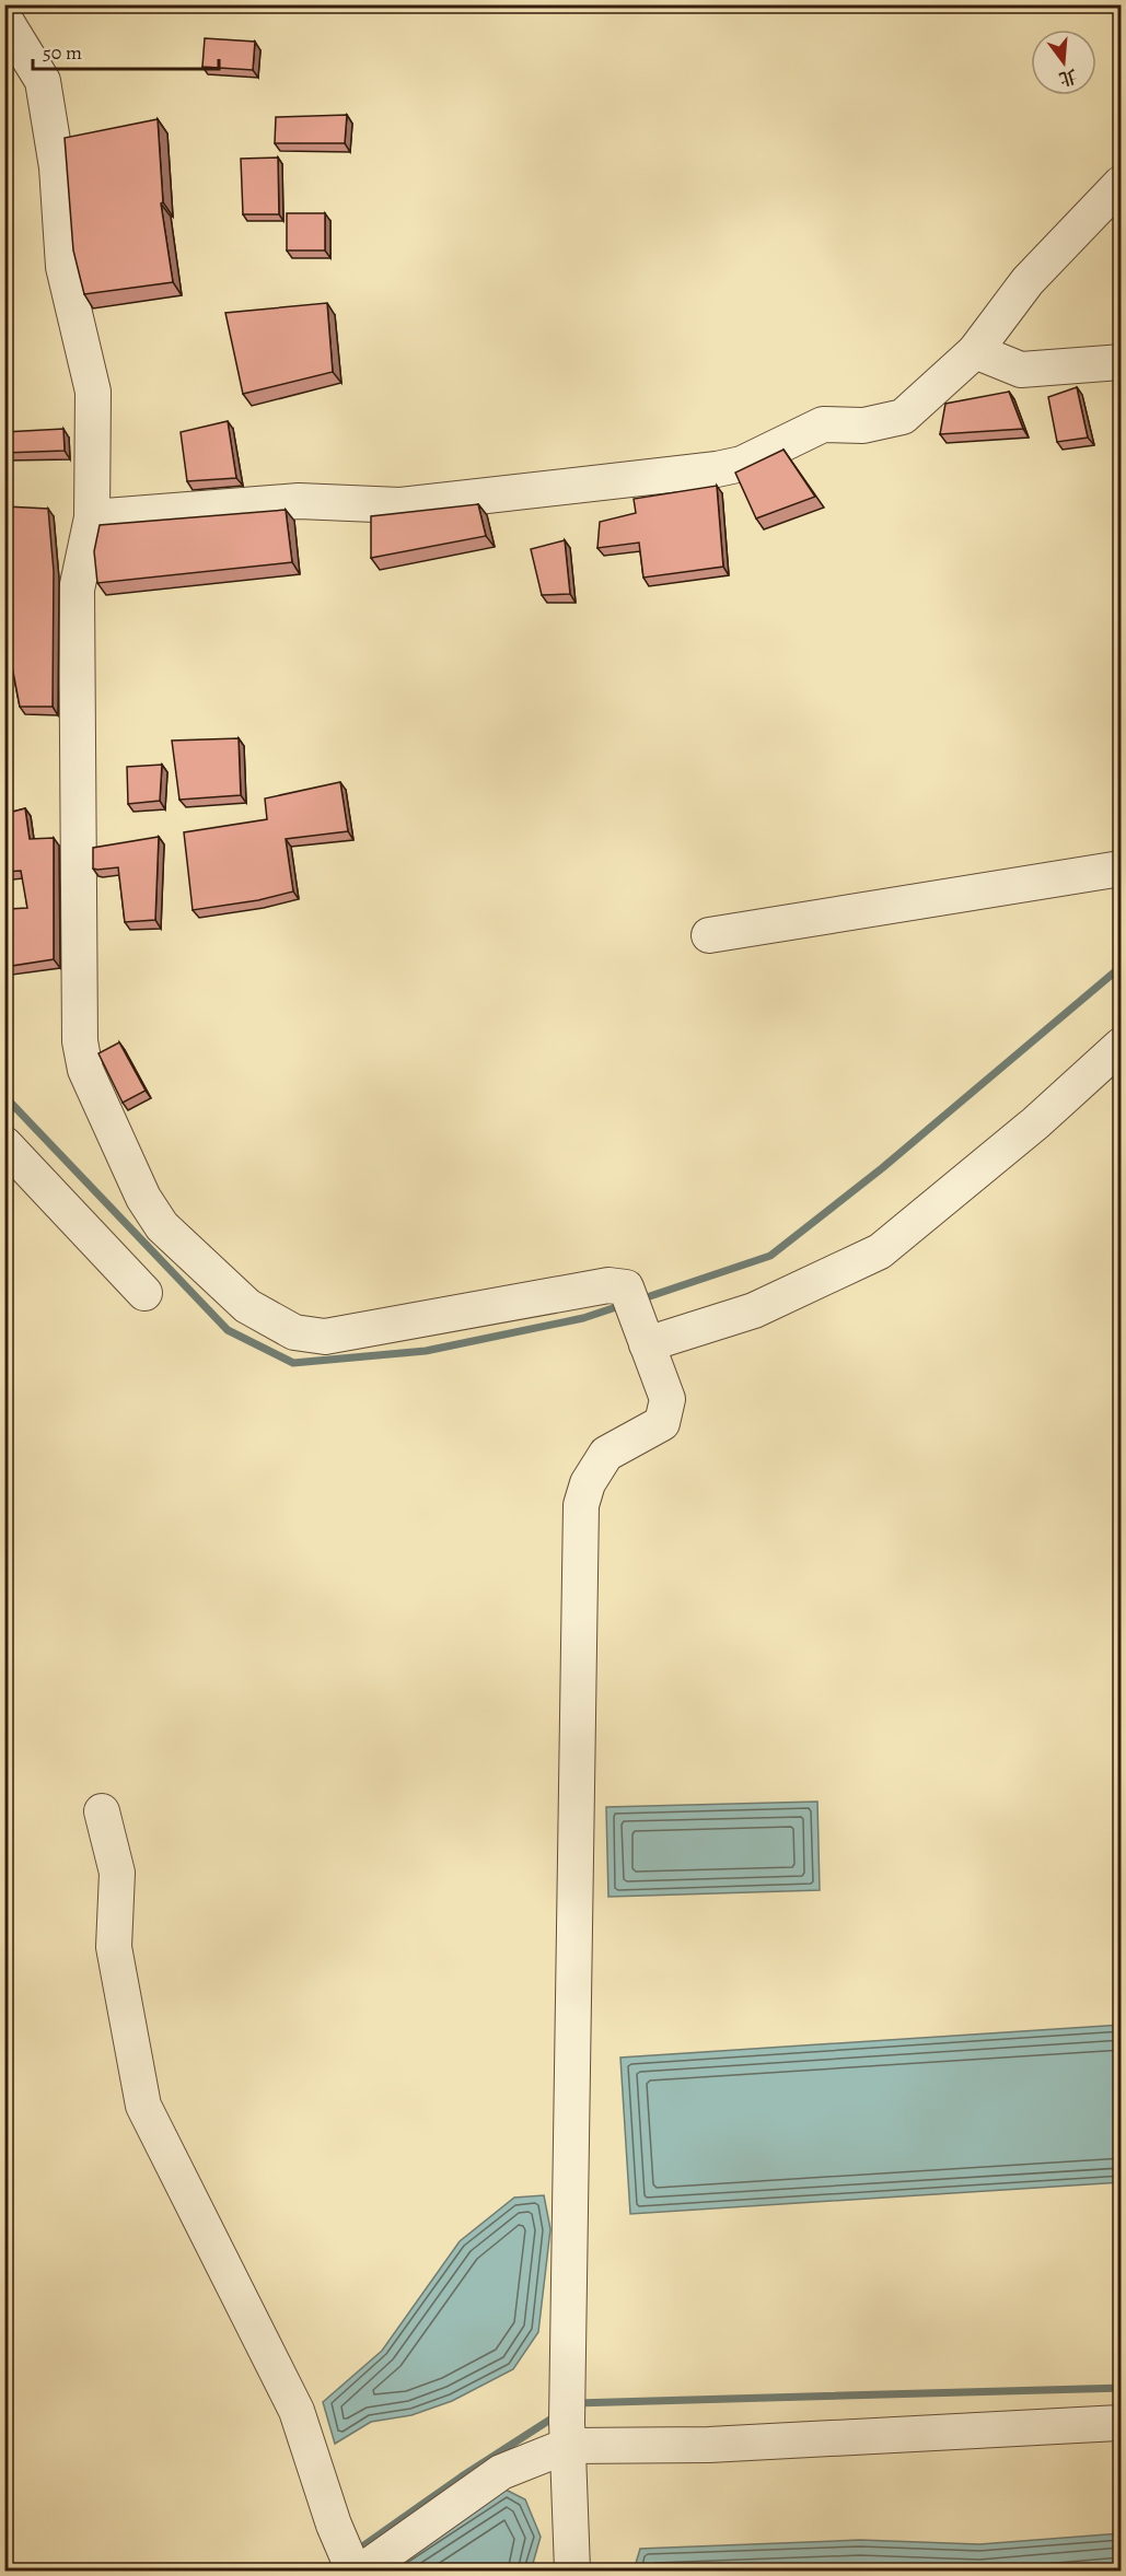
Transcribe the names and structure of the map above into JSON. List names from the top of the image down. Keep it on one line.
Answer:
{"scale_bar":"50 m","north":"bottom"}
